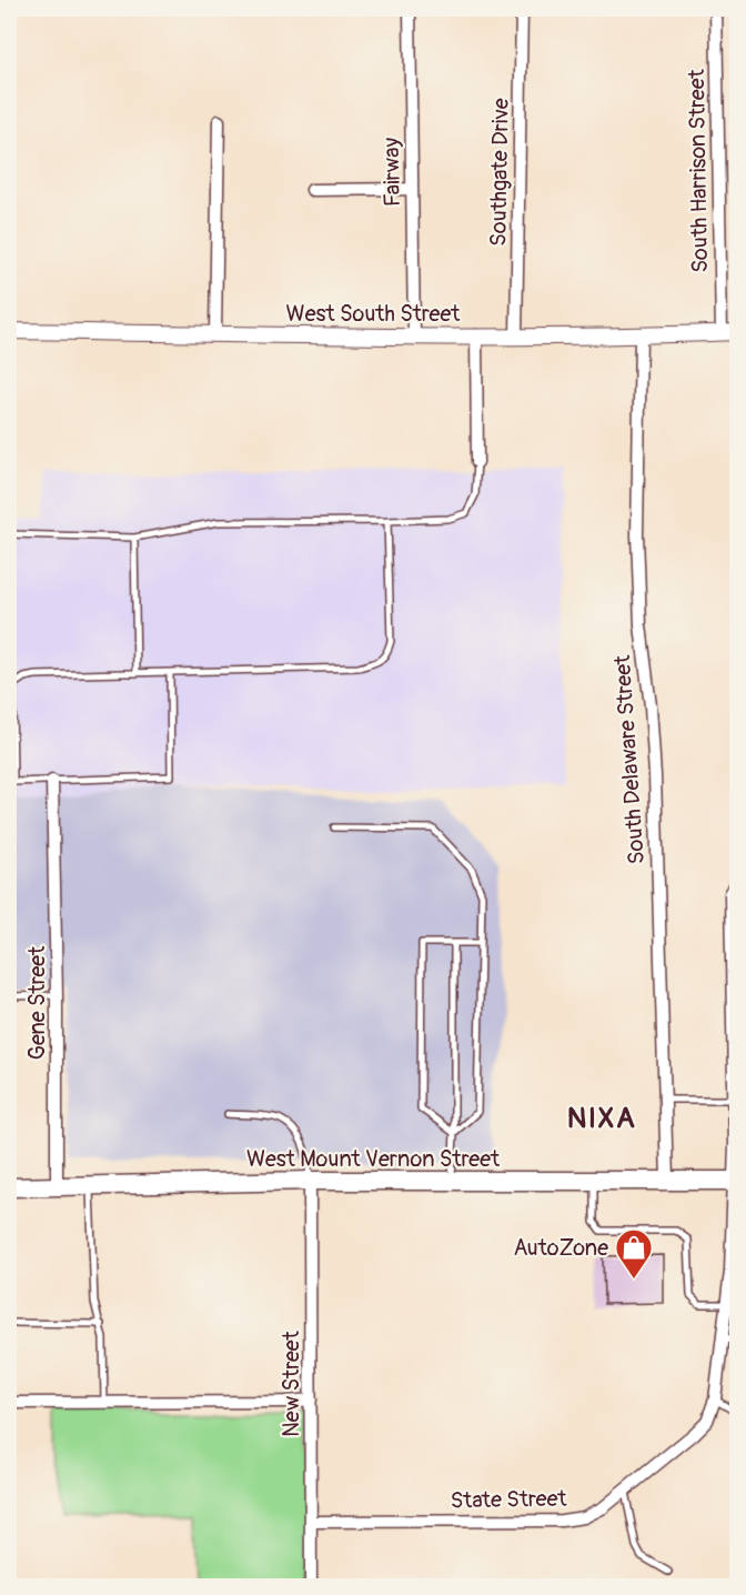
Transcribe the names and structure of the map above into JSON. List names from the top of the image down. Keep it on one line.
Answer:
{"streets":{"main road":["West Mount Vernon Street"],"street":["South Harrison Street","Fairway","Southgate Drive","West South Street","South Delaware Street","Gene Street","New Street","State Street"]},"crossings":[["South Harrison Street","West South Street"],["Fairway","West South Street"],["Southgate Drive","West South Street"],["West South Street","South Delaware Street"],["South Delaware Street","West Mount Vernon Street"],["Gene Street","West Mount Vernon Street"],["West Mount Vernon Street","New Street"],["New Street","State Street"]],"districts":["NIXA"],"places":{"shop":["AutoZone"]}}
